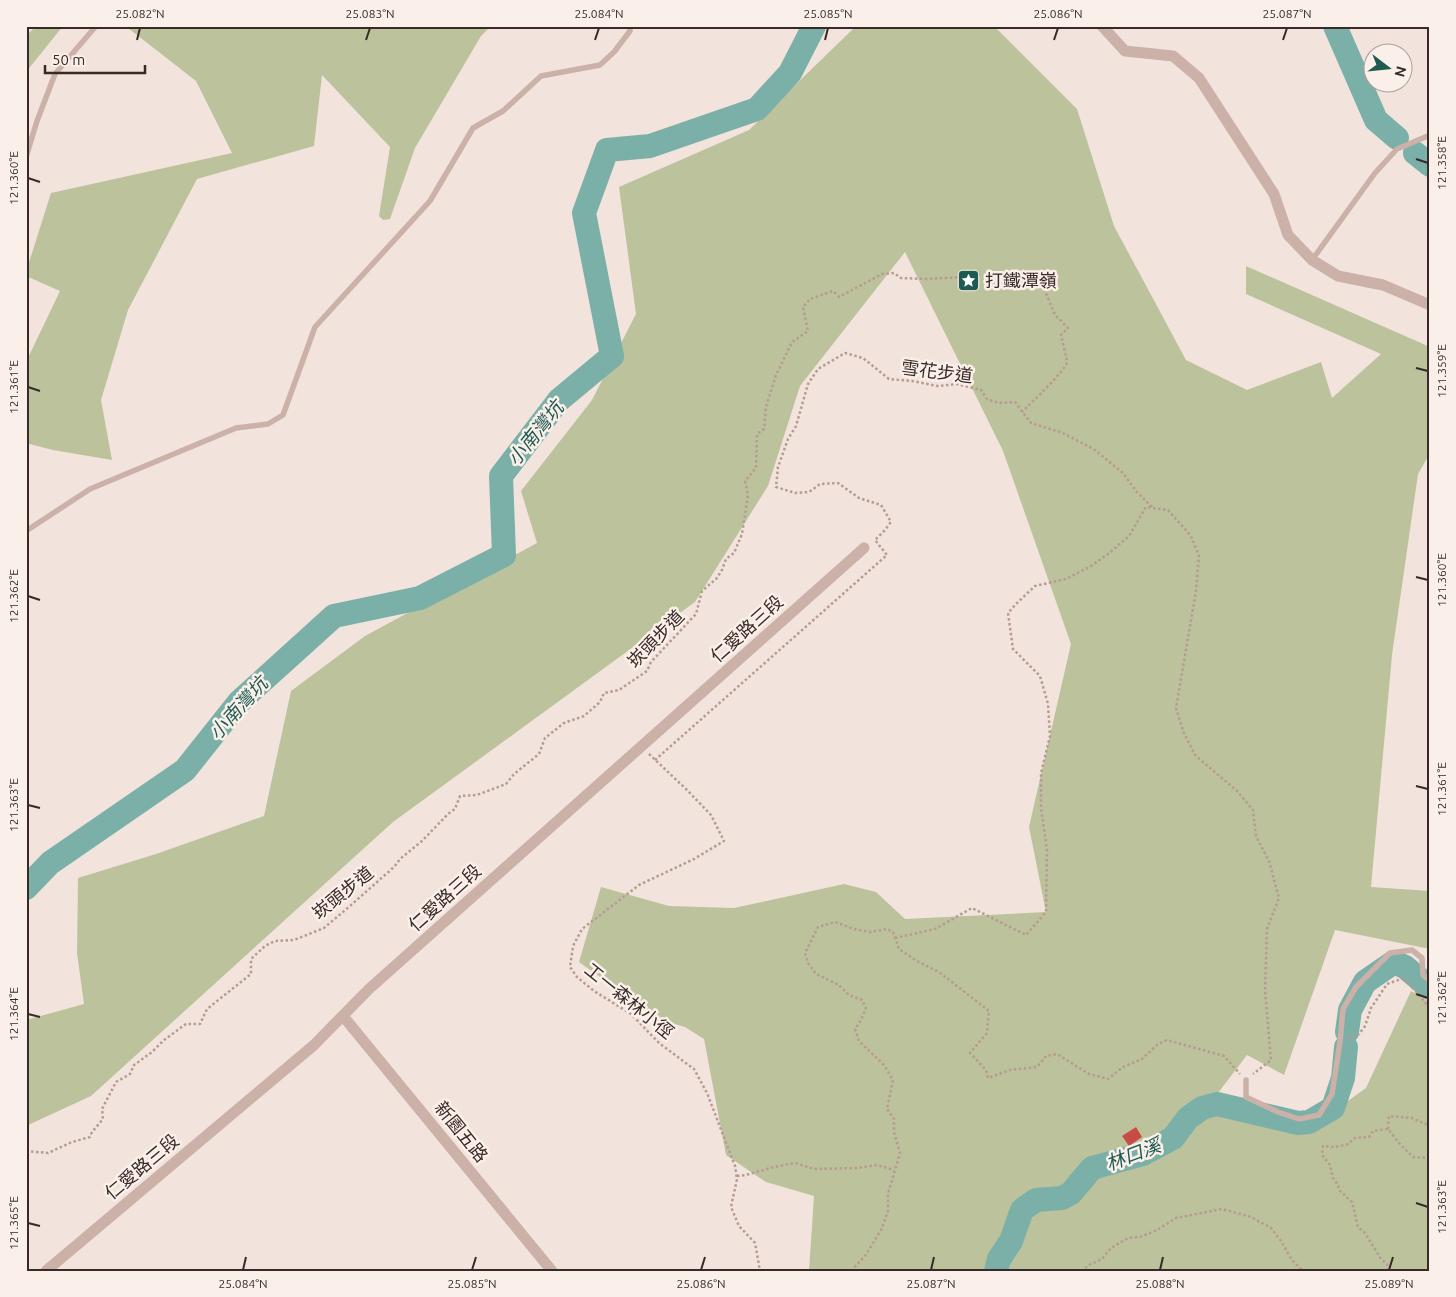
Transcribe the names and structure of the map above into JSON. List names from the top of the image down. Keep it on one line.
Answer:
{"streets":{"street":["仁愛路三段","新園五路"],"path":["雪花步道","崁頭步道","工一森林小徑"]},"crossings":[["雪花步道","崁頭步道"],["雪花步道","工一森林小徑"],["仁愛路三段","工一森林小徑"],["仁愛路三段","新園五路"]],"water":["小南灣坑","林口溪"],"places":{"place":["打鐵潭嶺"]},"scale_bar":"50 m","north":"right","coordinates":["25.082°N","25.083°N","25.084°N","25.085°N","25.086°N","25.087°N","121.358°E","121.360°E","121.359°E","121.361°E","121.362°E","121.363°E","121.364°E","121.365°E","25.088°N","25.089°N"]}
